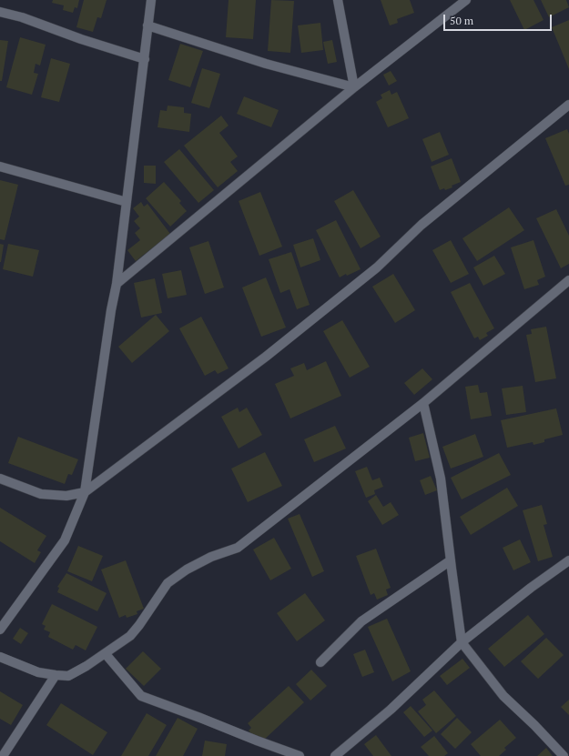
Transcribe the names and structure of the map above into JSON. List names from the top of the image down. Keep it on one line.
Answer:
{"scale_bar":"50 m"}
